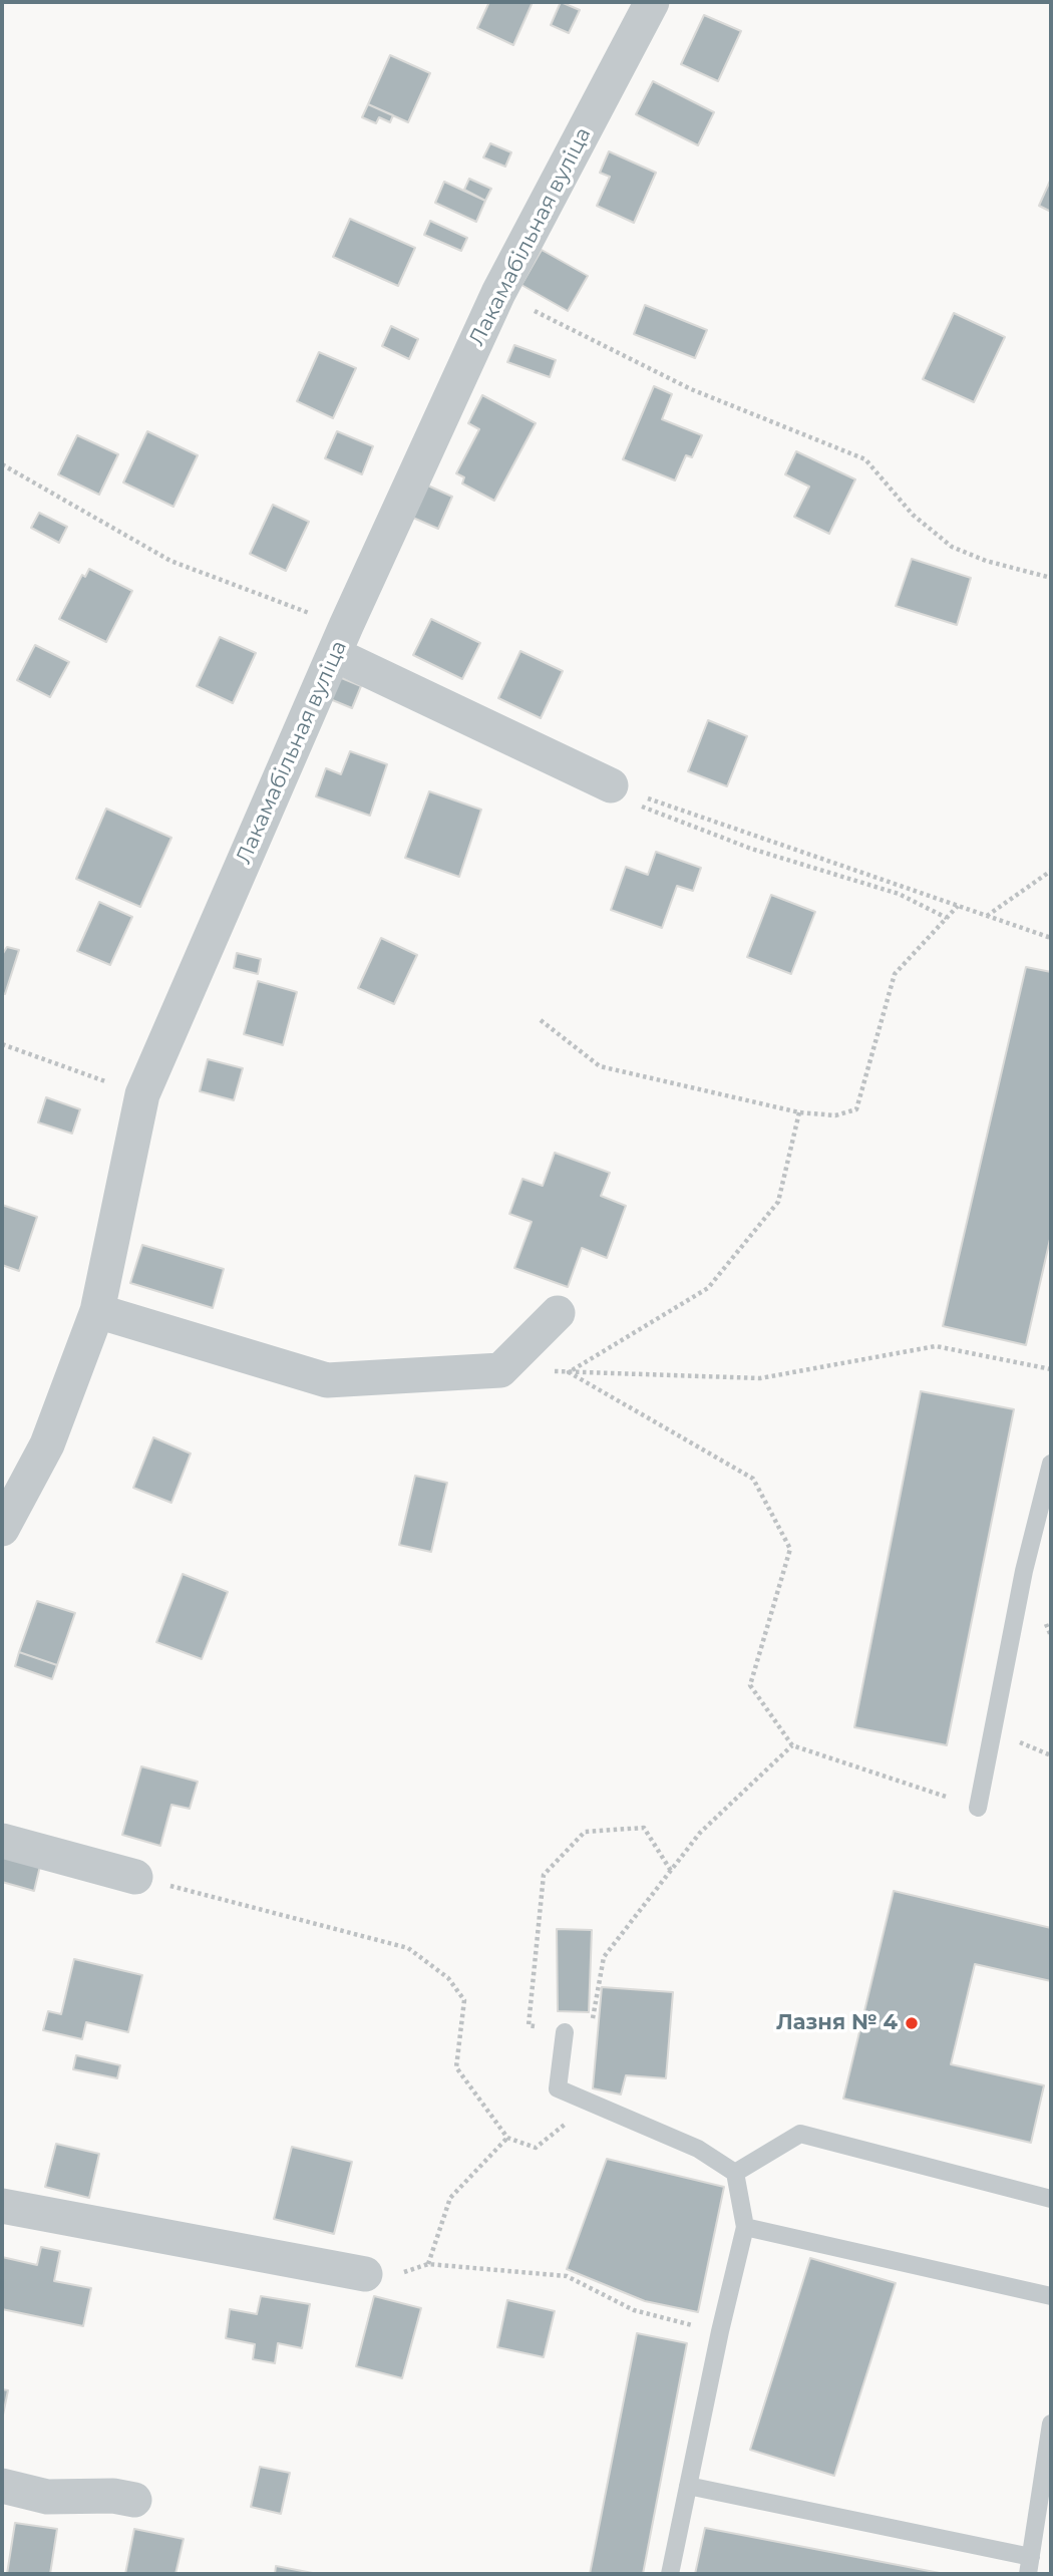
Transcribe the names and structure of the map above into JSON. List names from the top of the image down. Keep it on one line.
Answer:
{"streets":{"street":["Лакамабільная вуліца"]},"places":["Лазня № 4"]}
